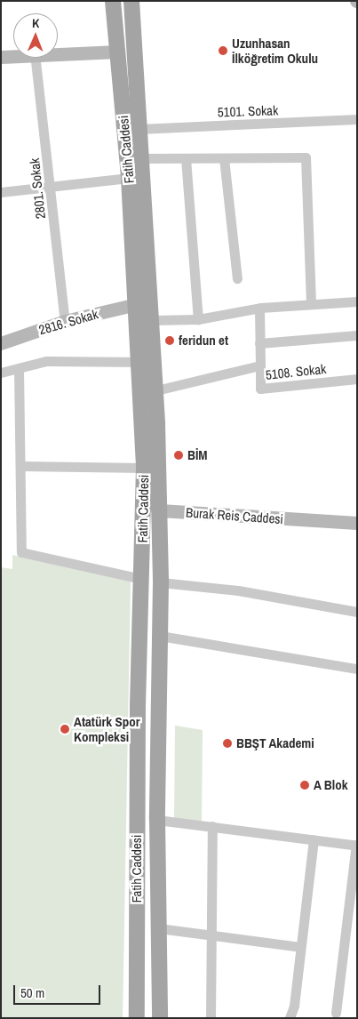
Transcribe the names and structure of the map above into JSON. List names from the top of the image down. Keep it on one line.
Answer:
{"streets":{"main road":["Fatih Caddesi"],"street":["5101. Sokak","2801. Sokak","2816. Sokak","5108. Sokak","Burak Reis Caddesi"]},"crossings":[["5101. Sokak","Fatih Caddesi"],["Fatih Caddesi","2816. Sokak"],["2801. Sokak","2816. Sokak"]],"places":["Uzunhasan İlköğretim Okulu","feridun et","BİM","Atatürk Spor Kompleksi","BBŞT Akademi","A Blok"],"scale_bar":"50 m","north":"top"}
